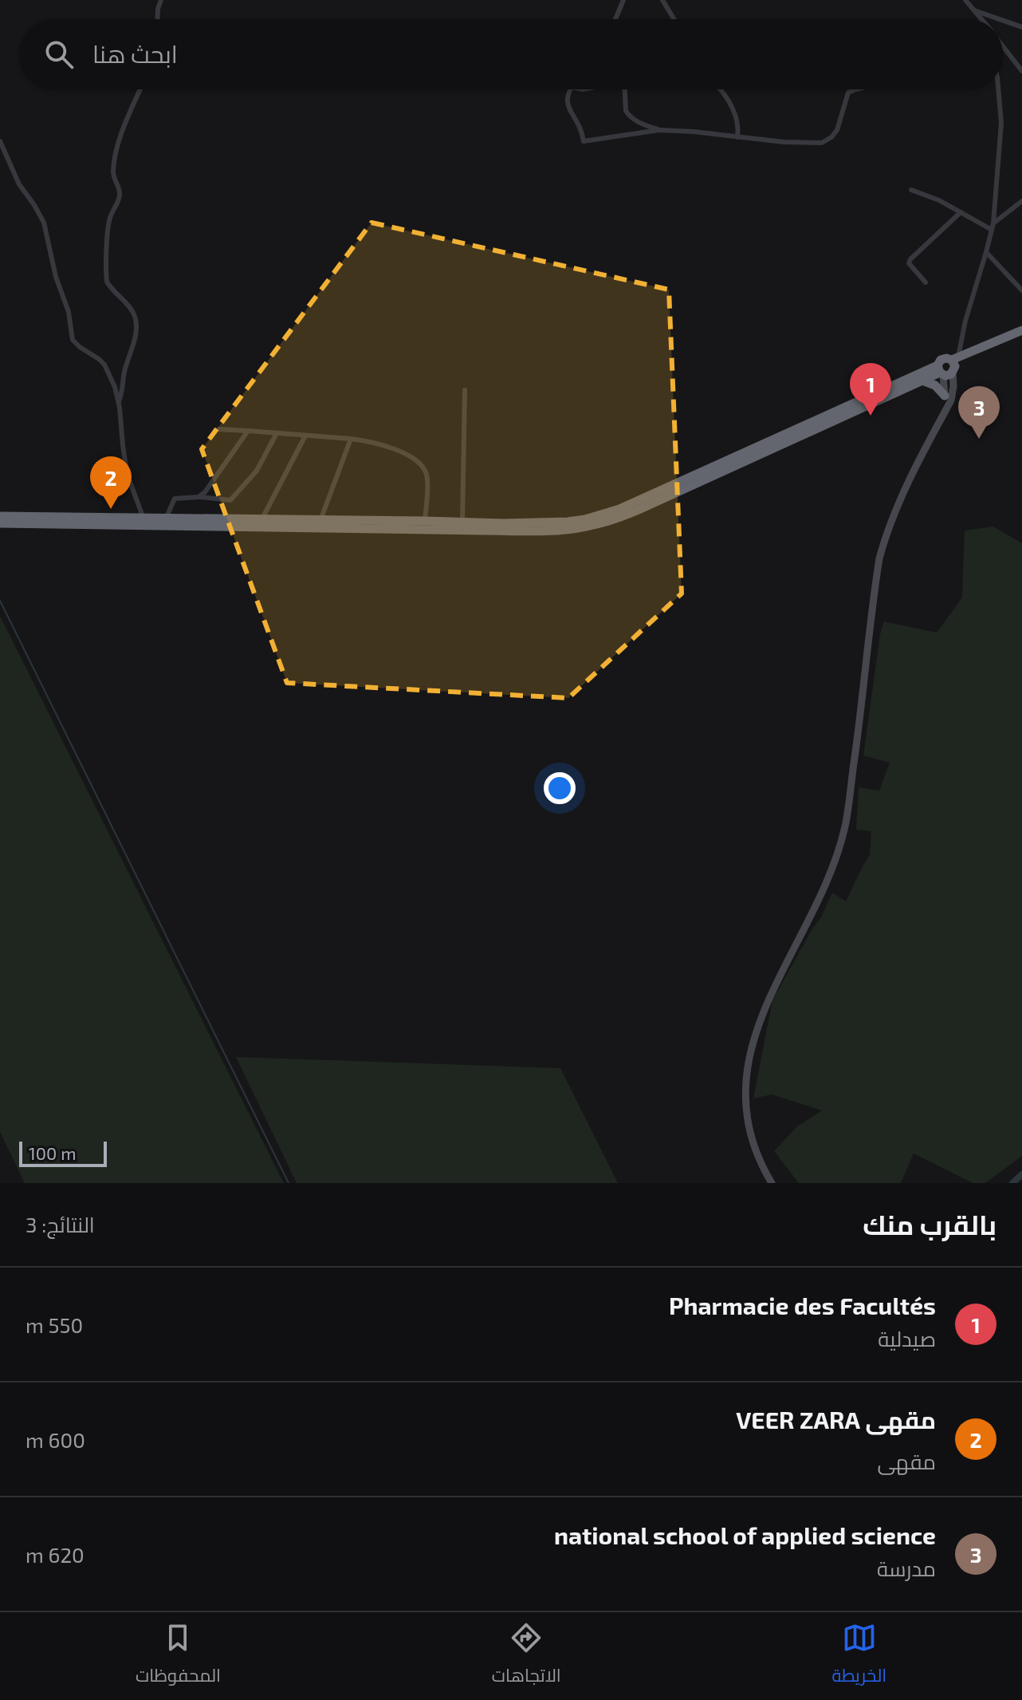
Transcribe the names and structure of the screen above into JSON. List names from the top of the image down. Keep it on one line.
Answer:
{"scale_bar":"100 m","page":{"search":"ابحث هنا","pins":["1","3","2"],"scale":"100 m","heading":["بالقرب منك","النتائج: 3"],"list":[{"mark":"1","name":"Pharmacie des Facultés","note":"صيدلية","value":"550 m"},{"mark":"2","name":"مقهى VEER ZARA","note":"مقهى","value":"600 m"},{"mark":"3","name":"national school of applied science","note":"مدرسة","value":"620 m"}],"nav":["الخريطة","الاتجاهات","المحفوظات"]}}
